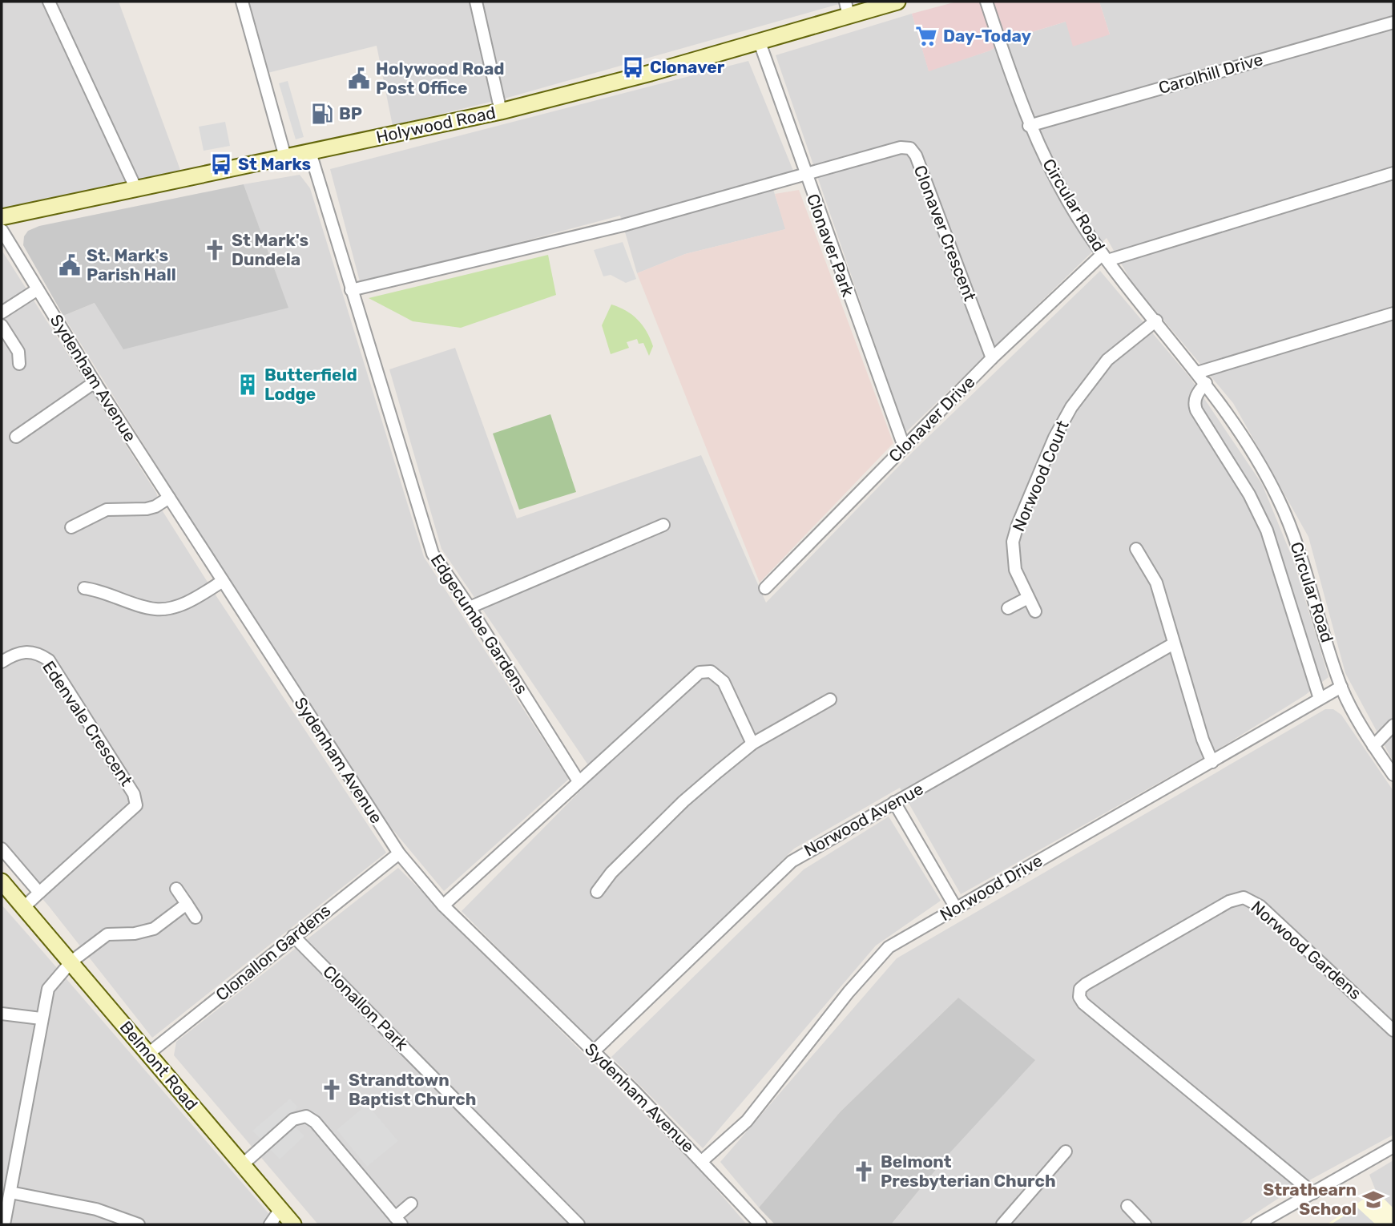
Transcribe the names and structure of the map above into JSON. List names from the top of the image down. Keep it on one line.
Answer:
{"streets":{"main road":["Holywood Road","Belmont Road"],"street":["Carolhill Drive","Circular Road","Clonaver Crescent","Clonaver Park","Sydenham Avenue","Clonaver Drive","Norwood Court","Edgecumbe Gardens","Edenvale Crescent","Norwood Avenue","Norwood Drive","Norwood Gardens","Clonallon Gardens","Clonallon Park"]},"crossings":[["Carolhill Drive","Circular Road"],["Holywood Road","Clonaver Park"],["Holywood Road","Edgecumbe Gardens"],["Circular Road","Clonaver Drive"],["Circular Road","Norwood Court"],["Circular Road","Norwood Drive"],["Clonaver Crescent","Clonaver Park"],["Clonaver Crescent","Clonaver Drive"],["Clonaver Park","Clonaver Drive"],["Sydenham Avenue","Norwood Avenue"],["Sydenham Avenue","Norwood Drive"],["Sydenham Avenue","Clonallon Gardens"],["Clonallon Gardens","Clonallon Park"],["Clonallon Gardens","Belmont Road"]],"places":{"supermarket":["Day-Today"],"bus stop":["Clonaver","St Marks"],"public building":["Holywood Road Post Office","St. Mark's Parish Hall"],"fuel station":["BP"],"church":["St Mark's Dundela","Strandtown Baptist Church","Belmont Presbyterian Church"],"building":["Butterfield Lodge"],"school or university":["Strathearn School"]}}
